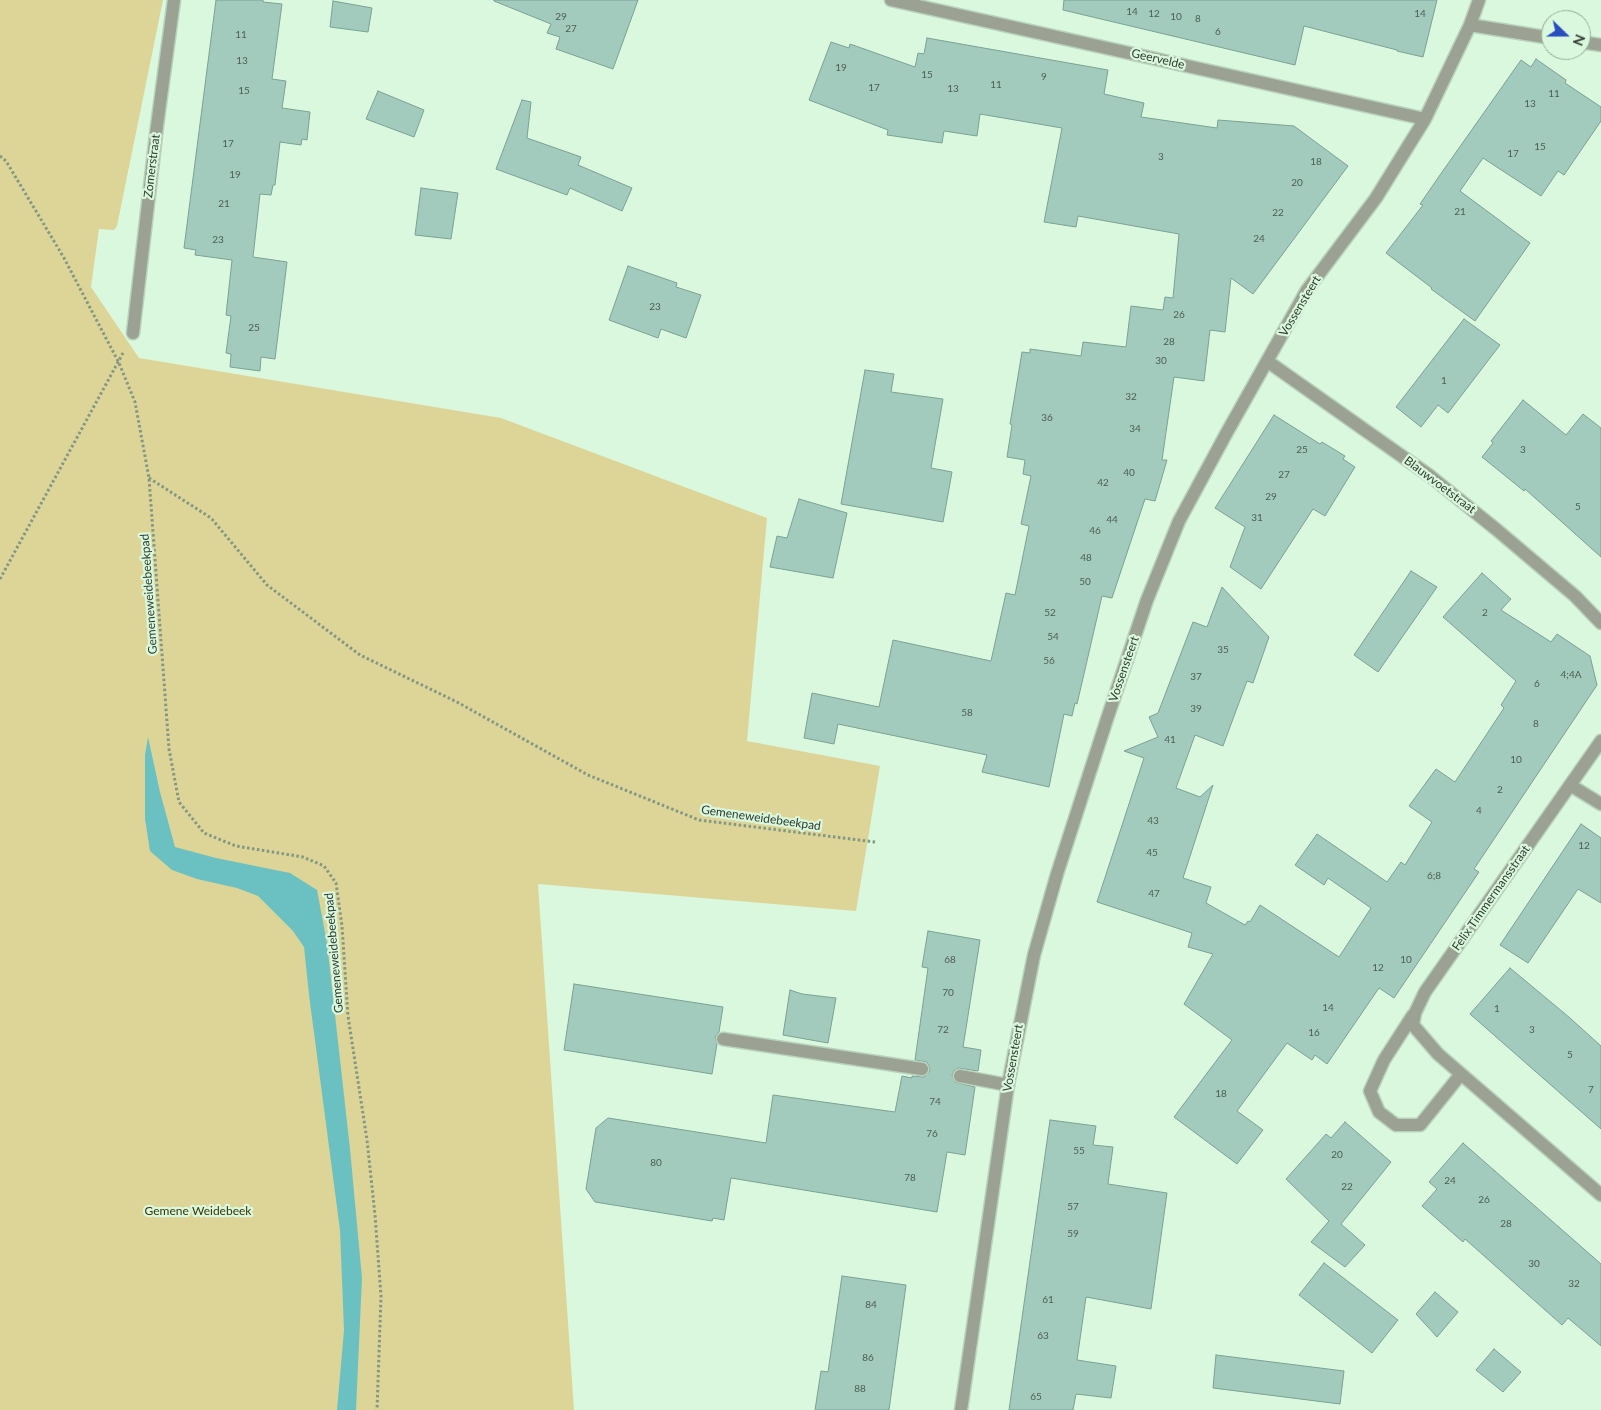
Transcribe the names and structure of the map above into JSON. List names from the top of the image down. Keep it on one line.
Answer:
{"streets":{"street":["Geervelde","Zomerstraat","Vossensteert","Blauwvoetstraat","Felix Timmermansstraat"],"path":["Gemeneweidebeekpad"]},"crossings":[["Geervelde","Vossensteert"],["Vossensteert","Blauwvoetstraat"]],"parks":["Gemene Weidebeek"],"house_numbers":["14","12","14","29","10","8","27","6","11","13","19","15","9","11","17","13","15","11","13","17","15","17","3","18","19","20","21","21","22","24","23","23","26","25","28","30","1","32","36","34","25","3","40","27","42","29","5","31","44","46","48","50","52","2","54","35","56","4;4A","37","6","39","58","8","41","10","2","4","43","12","45","6;8","47","68","10","12","70","14","1","72","3","16","5","7","18","74","76","55","20","80","78","24","22","26","57","28","59","30","32","61","84","63","86","88","65"],"north":"right"}
